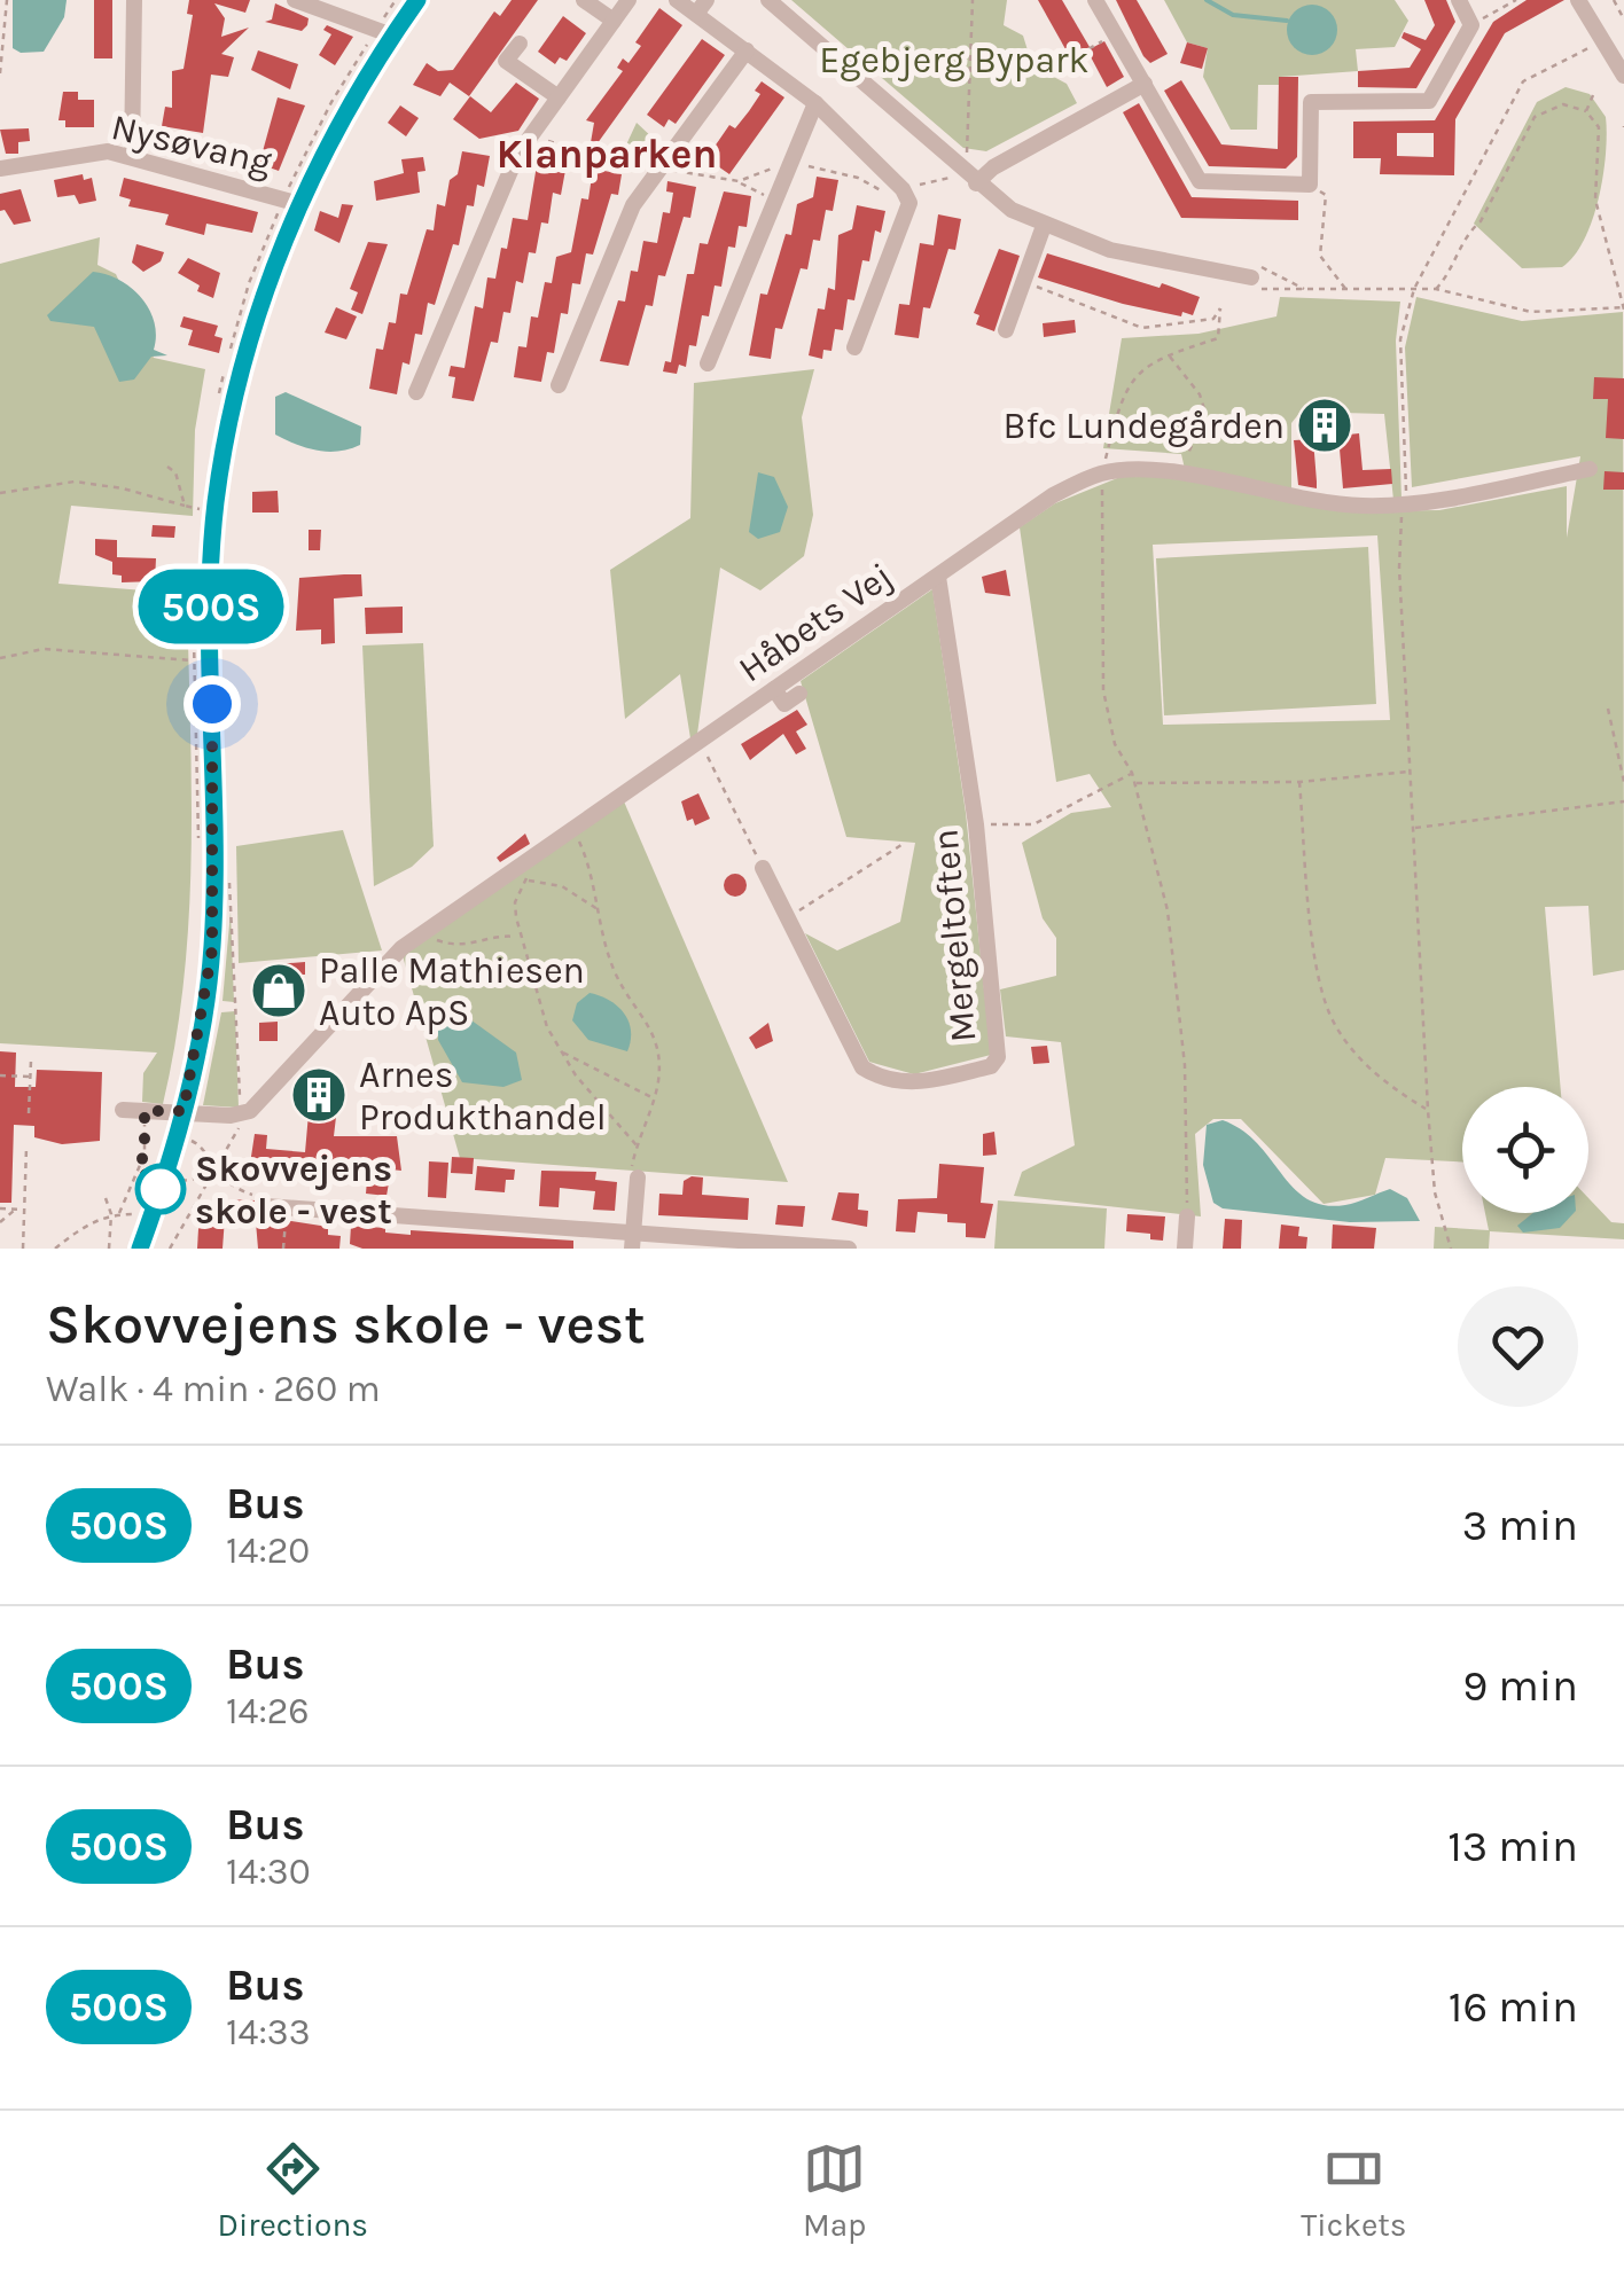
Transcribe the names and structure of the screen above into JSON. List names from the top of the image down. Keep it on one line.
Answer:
{"streets":{"street":["Nysøvang","Håbets Vej","Mergeltoften"]},"crossings":[["Håbets Vej","Mergeltoften"]],"districts":["Klanparken"],"parks":["Egebjerg Bypark"],"places":{"building":["Bfc Lundegården","Arnes Produkthandel"],"shop":["Palle Mathiesen Auto ApS"],"other":["Skovvejens skole - vest"]},"lines":["bus line 500S"],"page":{"on_map":"500S","heading":["Skovvejens skole - vest","Walk · 4 min · 260 m"],"list":[{"mark":"500S","name":"Bus","note":"14:20","value":"3 min"},{"mark":"500S","name":"Bus","note":"14:26","value":"9 min"},{"mark":"500S","name":"Bus","note":"14:30","value":"13 min"},{"mark":"500S","name":"Bus","note":"14:33","value":"16 min"}],"tabs":["Directions","Map","Tickets"]}}
